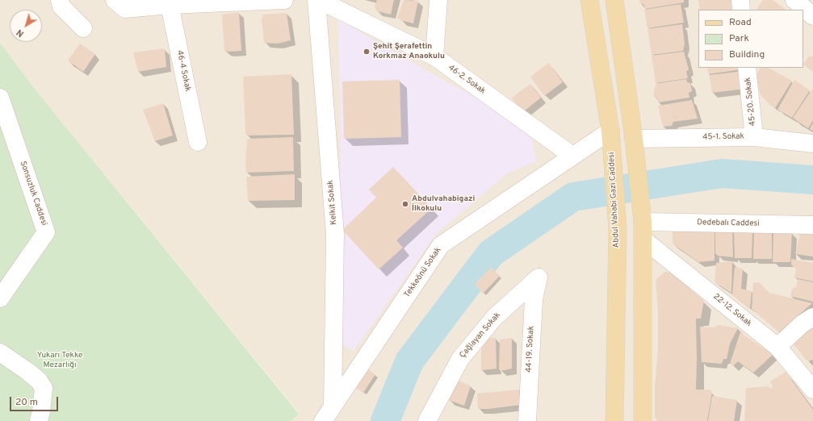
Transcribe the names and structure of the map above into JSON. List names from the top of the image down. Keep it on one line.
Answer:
{"streets":{"main road":["Abdul Vahabi Gazi Caddesi"],"street":["46-4 Sokak","46-2. Sokak","45-20. Sokak","45-1. Sokak","Sonsuzluk Caddesi","Kelkit Sokak","Dedebalı Caddesi","Tekkeönü Sokak","22-12. Sokak","Çağlayan Sokak","44-19. Sokak"]},"crossings":[["46-2. Sokak","Tekkeönü Sokak"],["45-20. Sokak","45-1. Sokak"],["Abdul Vahabi Gazi Caddesi","Tekkeönü Sokak"],["Kelkit Sokak","Tekkeönü Sokak"],["Çağlayan Sokak","44-19. Sokak"]],"parks":["Yukarı Tekke Mezarlığı"],"places":["Şehit Şerafettin Korkmaz Anaokulu","Abdulvahabigazi İlkokulu"],"legend":["Road","Park","Building"],"scale_bar":"20 m","north":"bottom left"}
